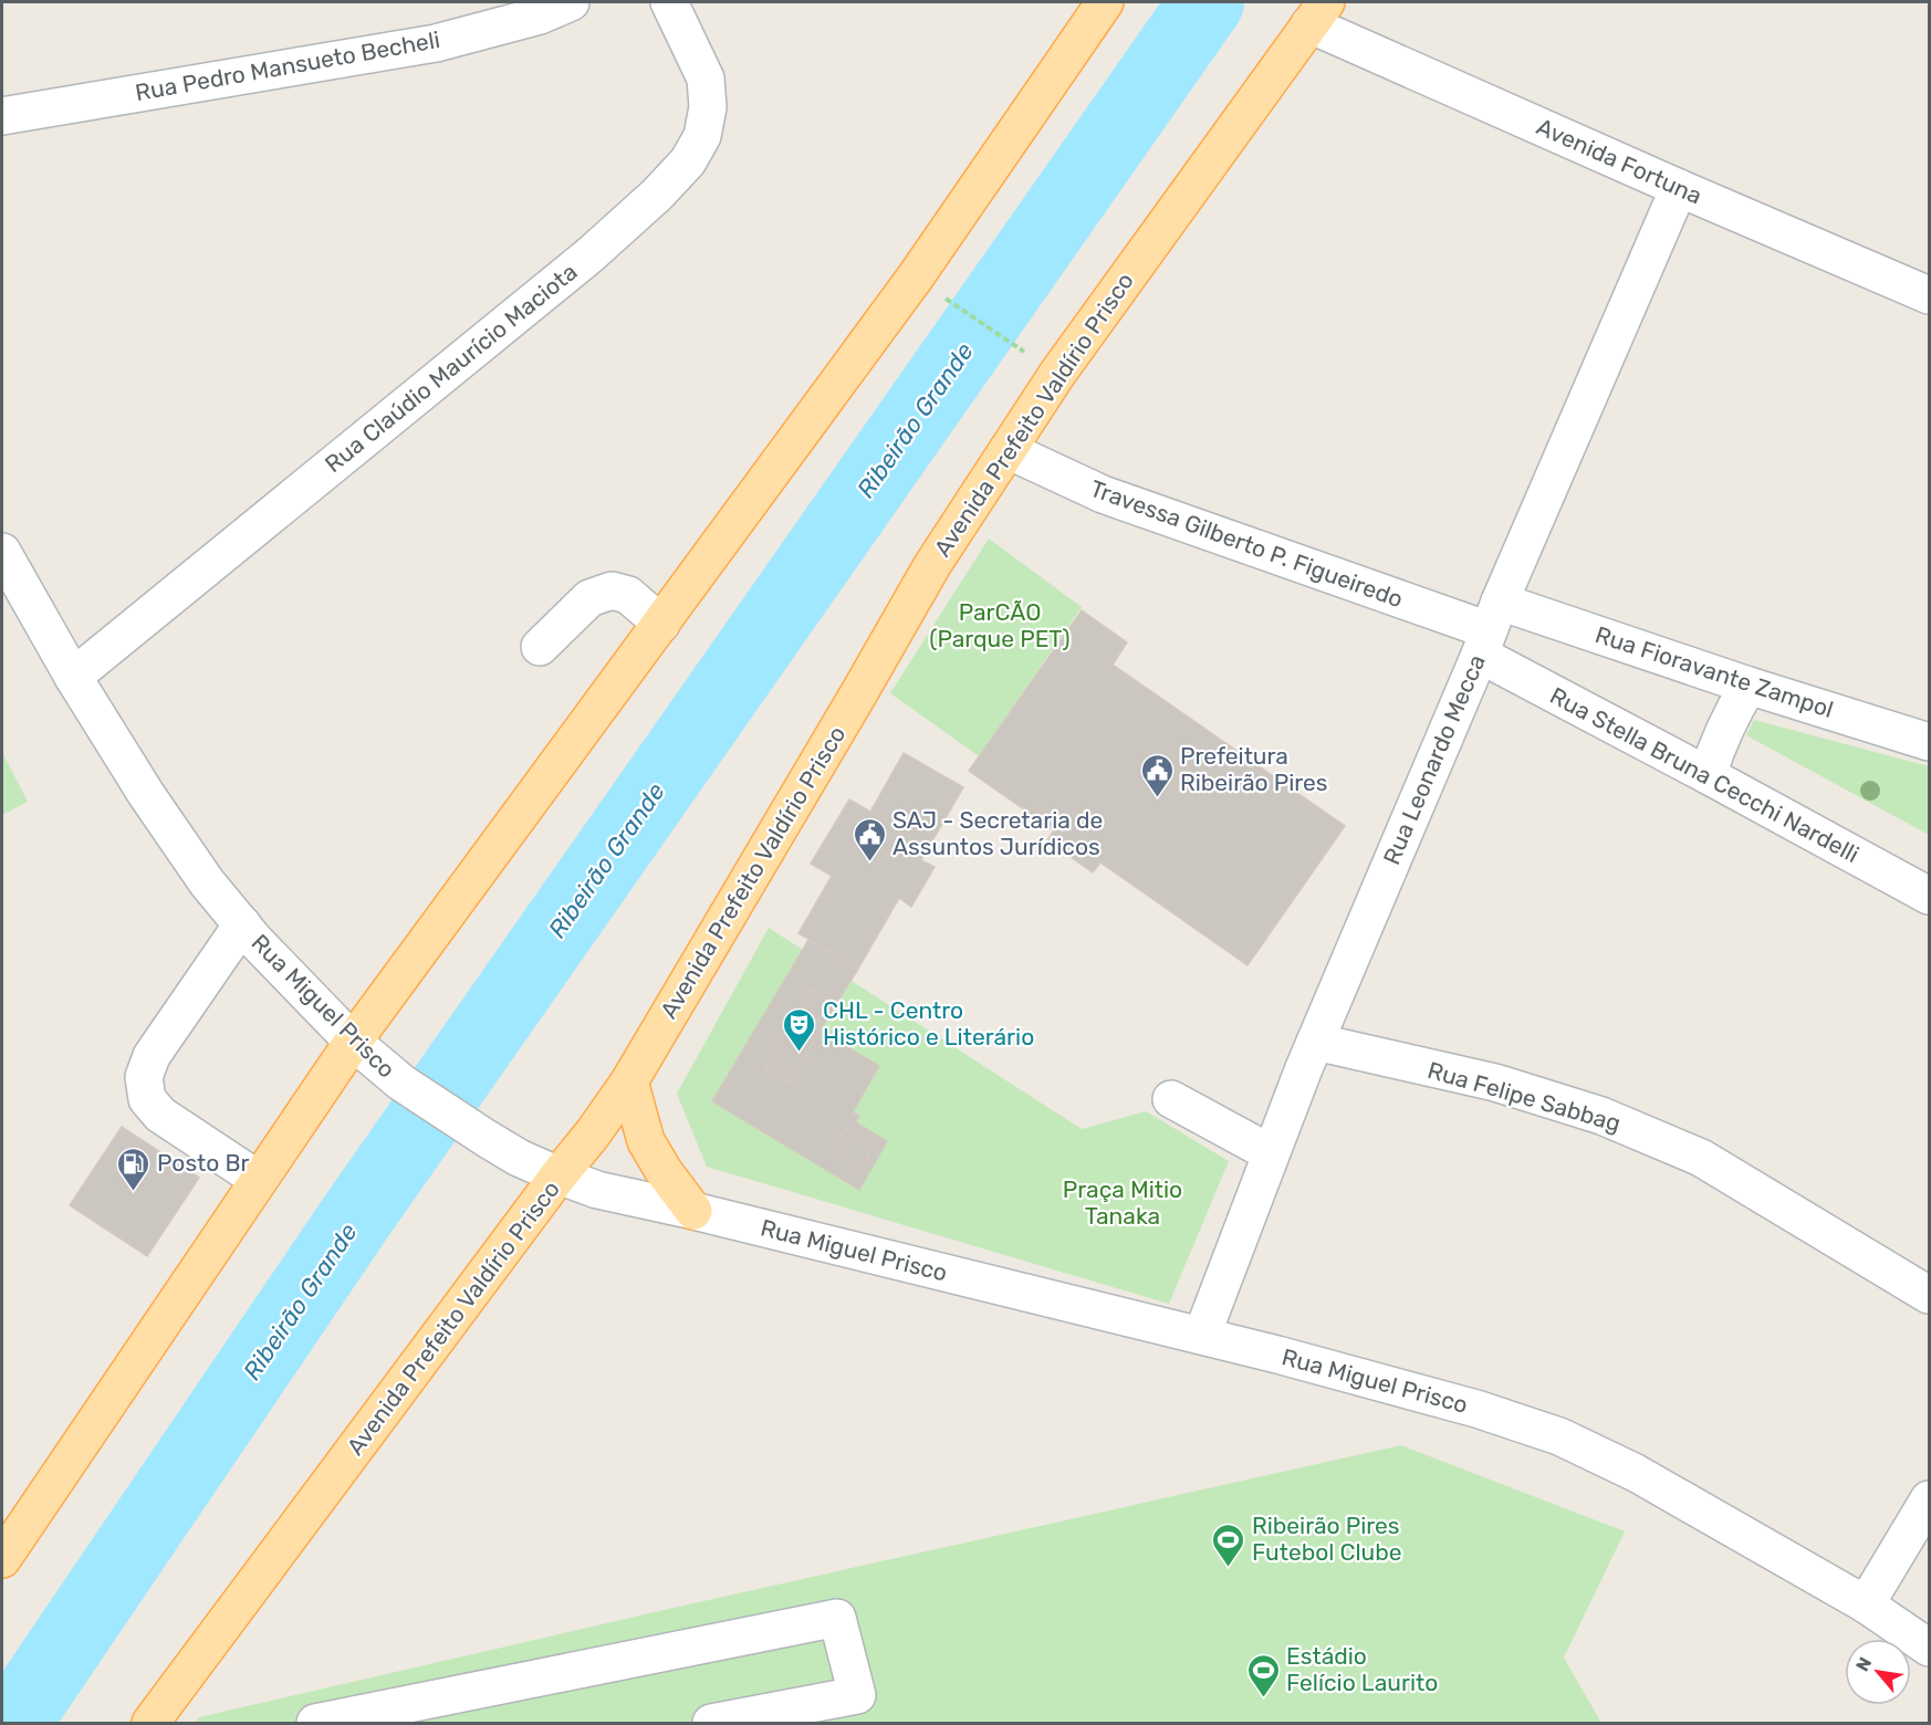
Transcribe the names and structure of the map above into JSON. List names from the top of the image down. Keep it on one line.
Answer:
{"streets":{"main road":["Avenida Prefeito Valdírio Prisco"],"street":["Rua Pedro Mansueto Becheli","Avenida Fortuna","Rua Claúdio Maurício Maciota","Travessa Gilberto P. Figueiredo","Rua Fioravante Zampol","Rua Leonardo Mecca","Rua Stella Bruna Cecchi Nardelli","Rua Miguel Prisco","Rua Felipe Sabbag"]},"crossings":[["Avenida Fortuna","Avenida Prefeito Valdírio Prisco"],["Avenida Fortuna","Rua Leonardo Mecca"],["Rua Claúdio Maurício Maciota","Rua Miguel Prisco"],["Avenida Prefeito Valdírio Prisco","Travessa Gilberto P. Figueiredo"],["Avenida Prefeito Valdírio Prisco","Rua Miguel Prisco"],["Travessa Gilberto P. Figueiredo","Rua Fioravante Zampol"],["Travessa Gilberto P. Figueiredo","Rua Leonardo Mecca"],["Travessa Gilberto P. Figueiredo","Rua Stella Bruna Cecchi Nardelli"],["Rua Fioravante Zampol","Rua Leonardo Mecca"],["Rua Fioravante Zampol","Rua Stella Bruna Cecchi Nardelli"],["Rua Leonardo Mecca","Rua Stella Bruna Cecchi Nardelli"],["Rua Leonardo Mecca","Rua Miguel Prisco"],["Rua Leonardo Mecca","Rua Felipe Sabbag"]],"water":["Ribeirão Grande"],"parks":["ParCÃO (Parque PET)","Praça Mitio Tanaka"],"places":{"public building":["Prefeitura Ribeirão Pires","SAJ - Secretaria de Assuntos Jurídicos"],"theatre":["CHL - Centro Histórico e Literário"],"fuel station":["Posto Br"],"sports":["Ribeirão Pires Futebol Clube","Estádio Felício Laurito"]},"north":"top left"}
